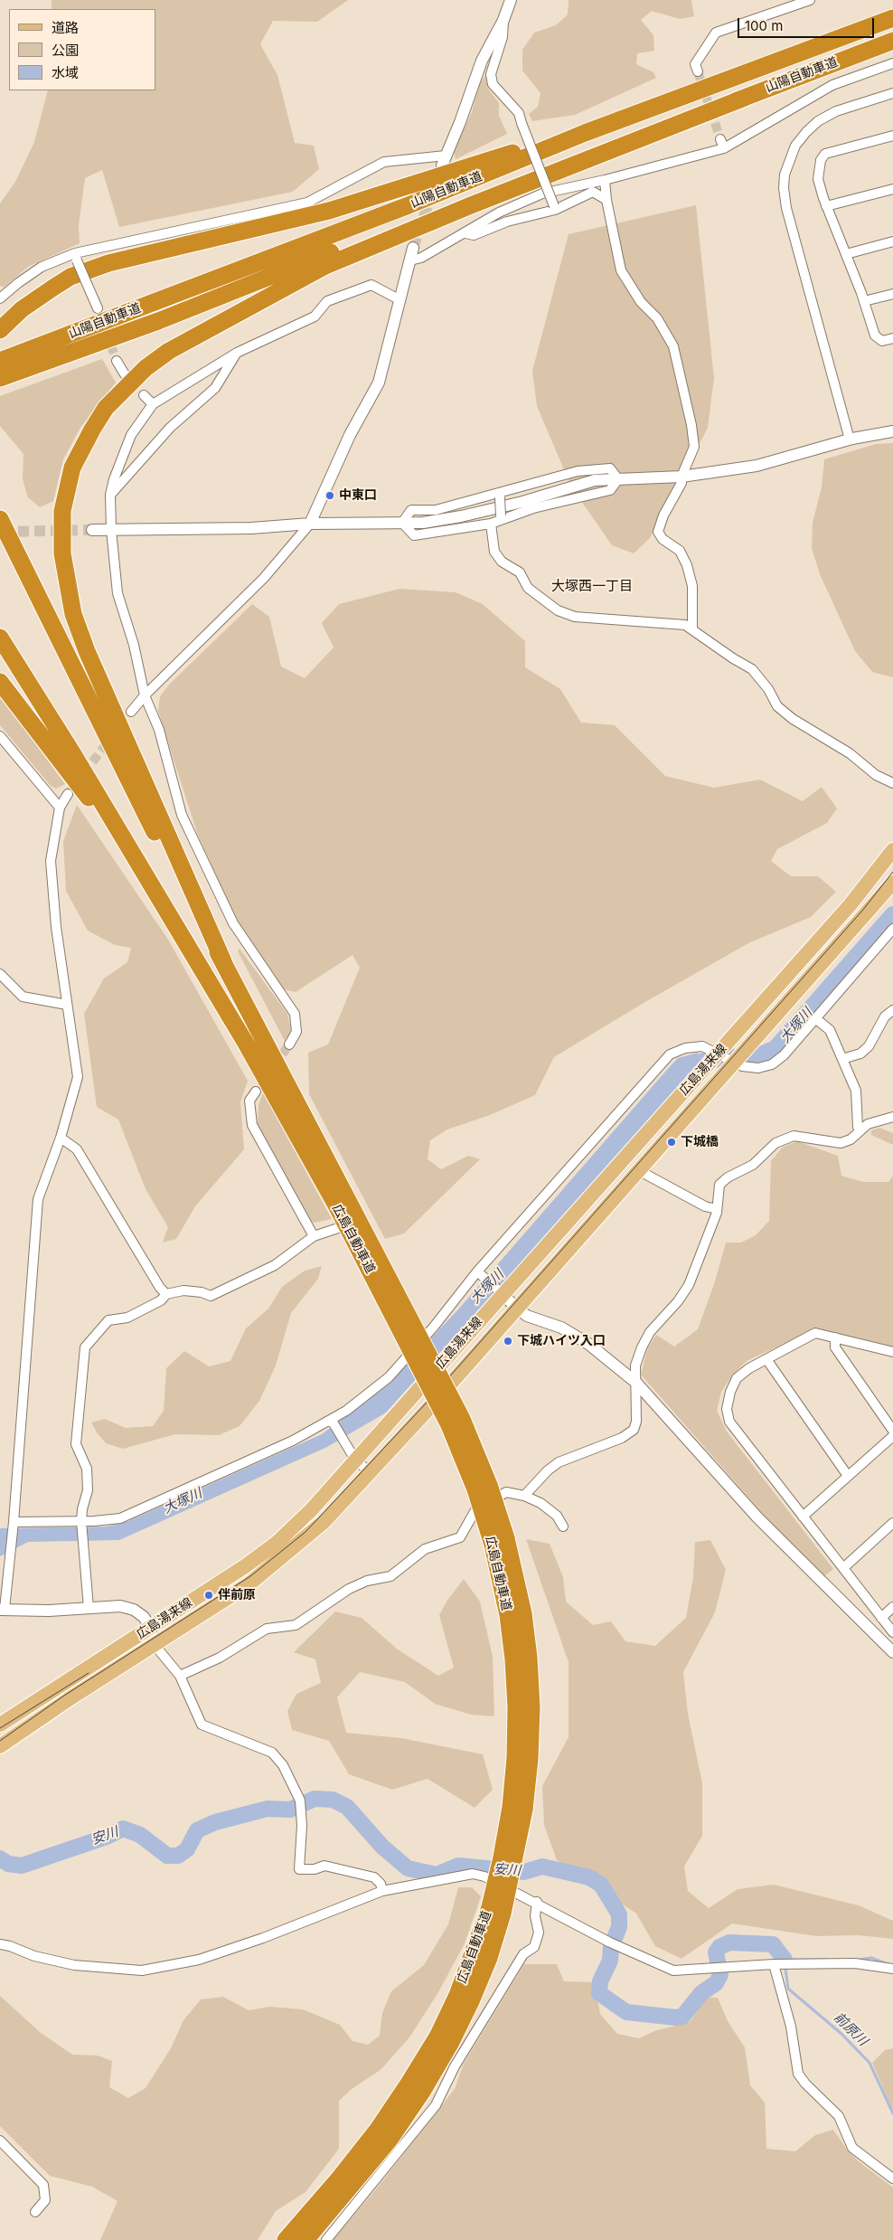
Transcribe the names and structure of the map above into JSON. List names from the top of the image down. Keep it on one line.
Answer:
{"streets":{"highway":["山陽自動車道","広島自動車道"],"main road":["広島湯来線"]},"districts":["大塚西一丁目"],"water":["大塚川","安川","前原川"],"places":["中東口","下城橋","下城ハイツ入口","伴前原"],"legend":["道路","公園","水域"],"scale_bar":"100 m"}
